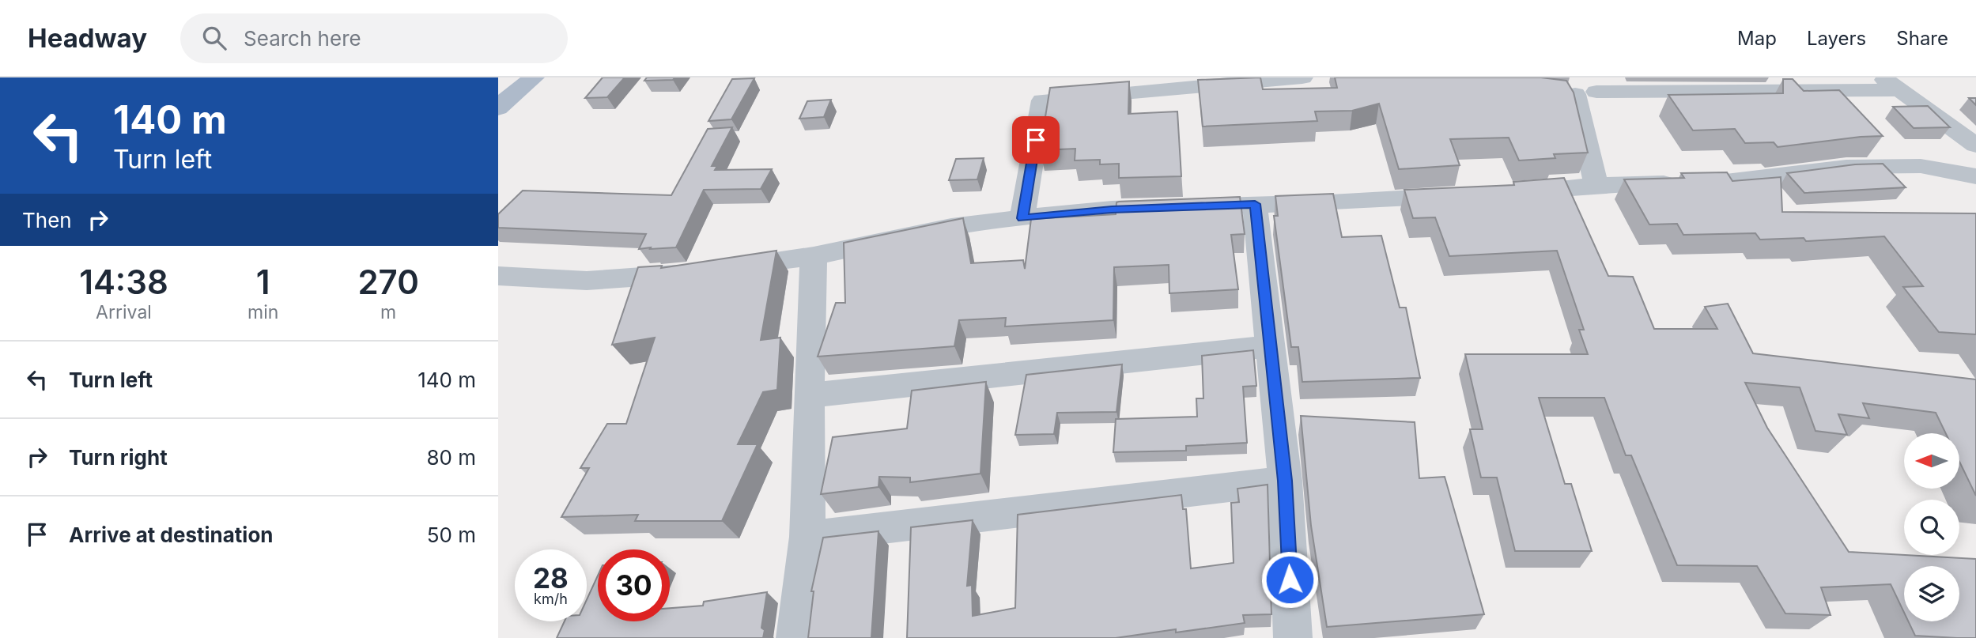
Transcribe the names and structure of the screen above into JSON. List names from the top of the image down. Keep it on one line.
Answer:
{"north":"left","page":{"header":"Headway","search":"Search here","nav":["Map","Layers","Share"],"turn":["140 m","Turn left"],"then":"Then","eta":["14:38","Arrival","1","min","270","m"],"list":[{"name":"Turn left","value":"140 m"},{"name":"Turn right","value":"80 m"},{"name":"Arrive at destination","value":"50 m"}],"speed":"28 km/h","limit":"30"}}
